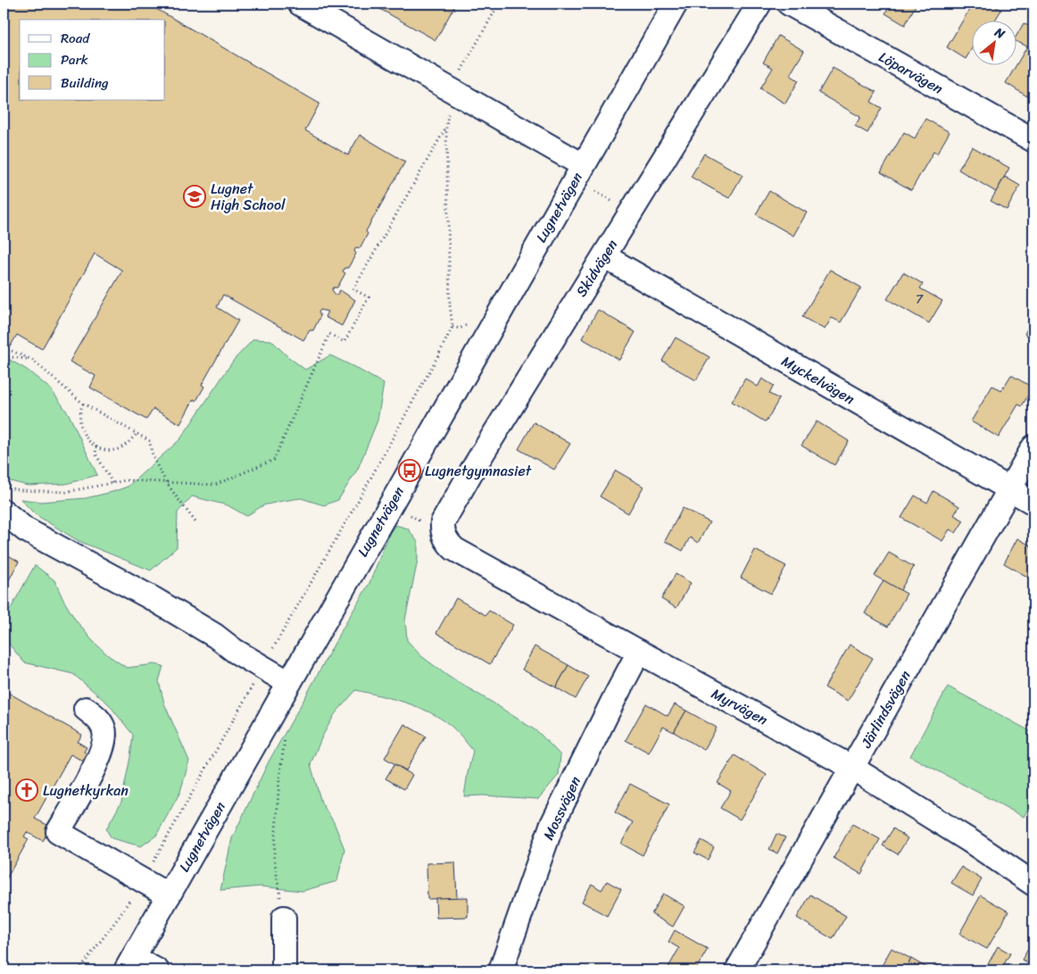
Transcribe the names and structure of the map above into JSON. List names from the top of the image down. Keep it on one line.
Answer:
{"streets":{"street":["Löparvägen","Lugnetvägen","Skidvägen","Myckelvägen","Myrvägen","Järlindsvägen","Mossvägen"]},"crossings":[["Skidvägen","Myckelvägen"],["Skidvägen","Myrvägen"],["Myckelvägen","Järlindsvägen"],["Myrvägen","Järlindsvägen"],["Myrvägen","Mossvägen"]],"places":{"school or university":["Lugnet High School"],"bus stop":["Lugnetgymnasiet"],"church":["Lugnetkyrkan"]},"house_numbers":["7"],"legend":["Road","Park","Building"],"north":"top right"}
